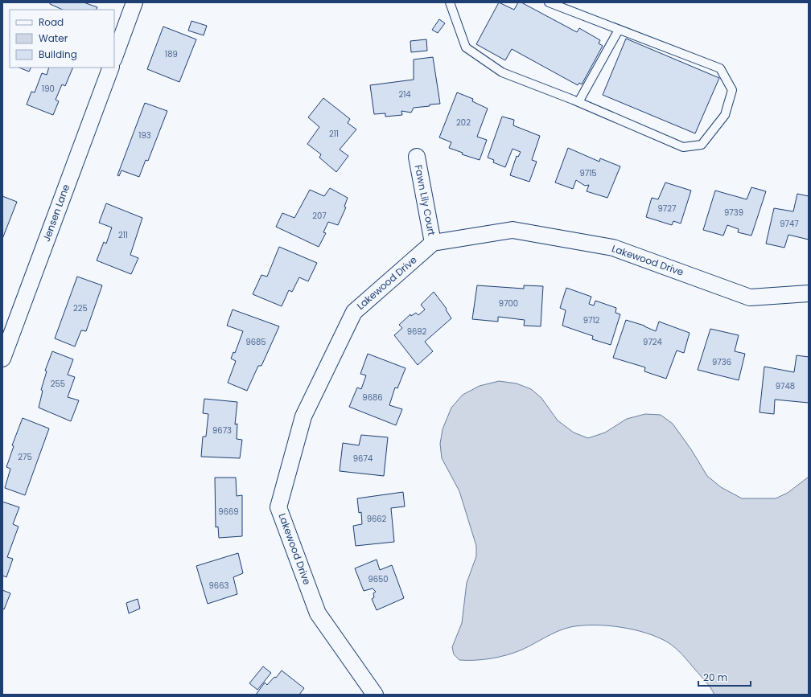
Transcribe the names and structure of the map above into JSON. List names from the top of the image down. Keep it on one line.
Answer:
{"streets":{"street":["Fawn Lily Court","Jensen Lane","Lakewood Drive"]},"crossings":[["Fawn Lily Court","Lakewood Drive"]],"house_numbers":["189","190","214","202","211","193","9715","9727","9739","207","9747","211","9700","225","9712","9692","9685","9724","9736","255","9748","9686","9673","275","9674","9669","9662","9650","9663"],"legend":["Road","Water","Building"],"scale_bar":"20 m"}
